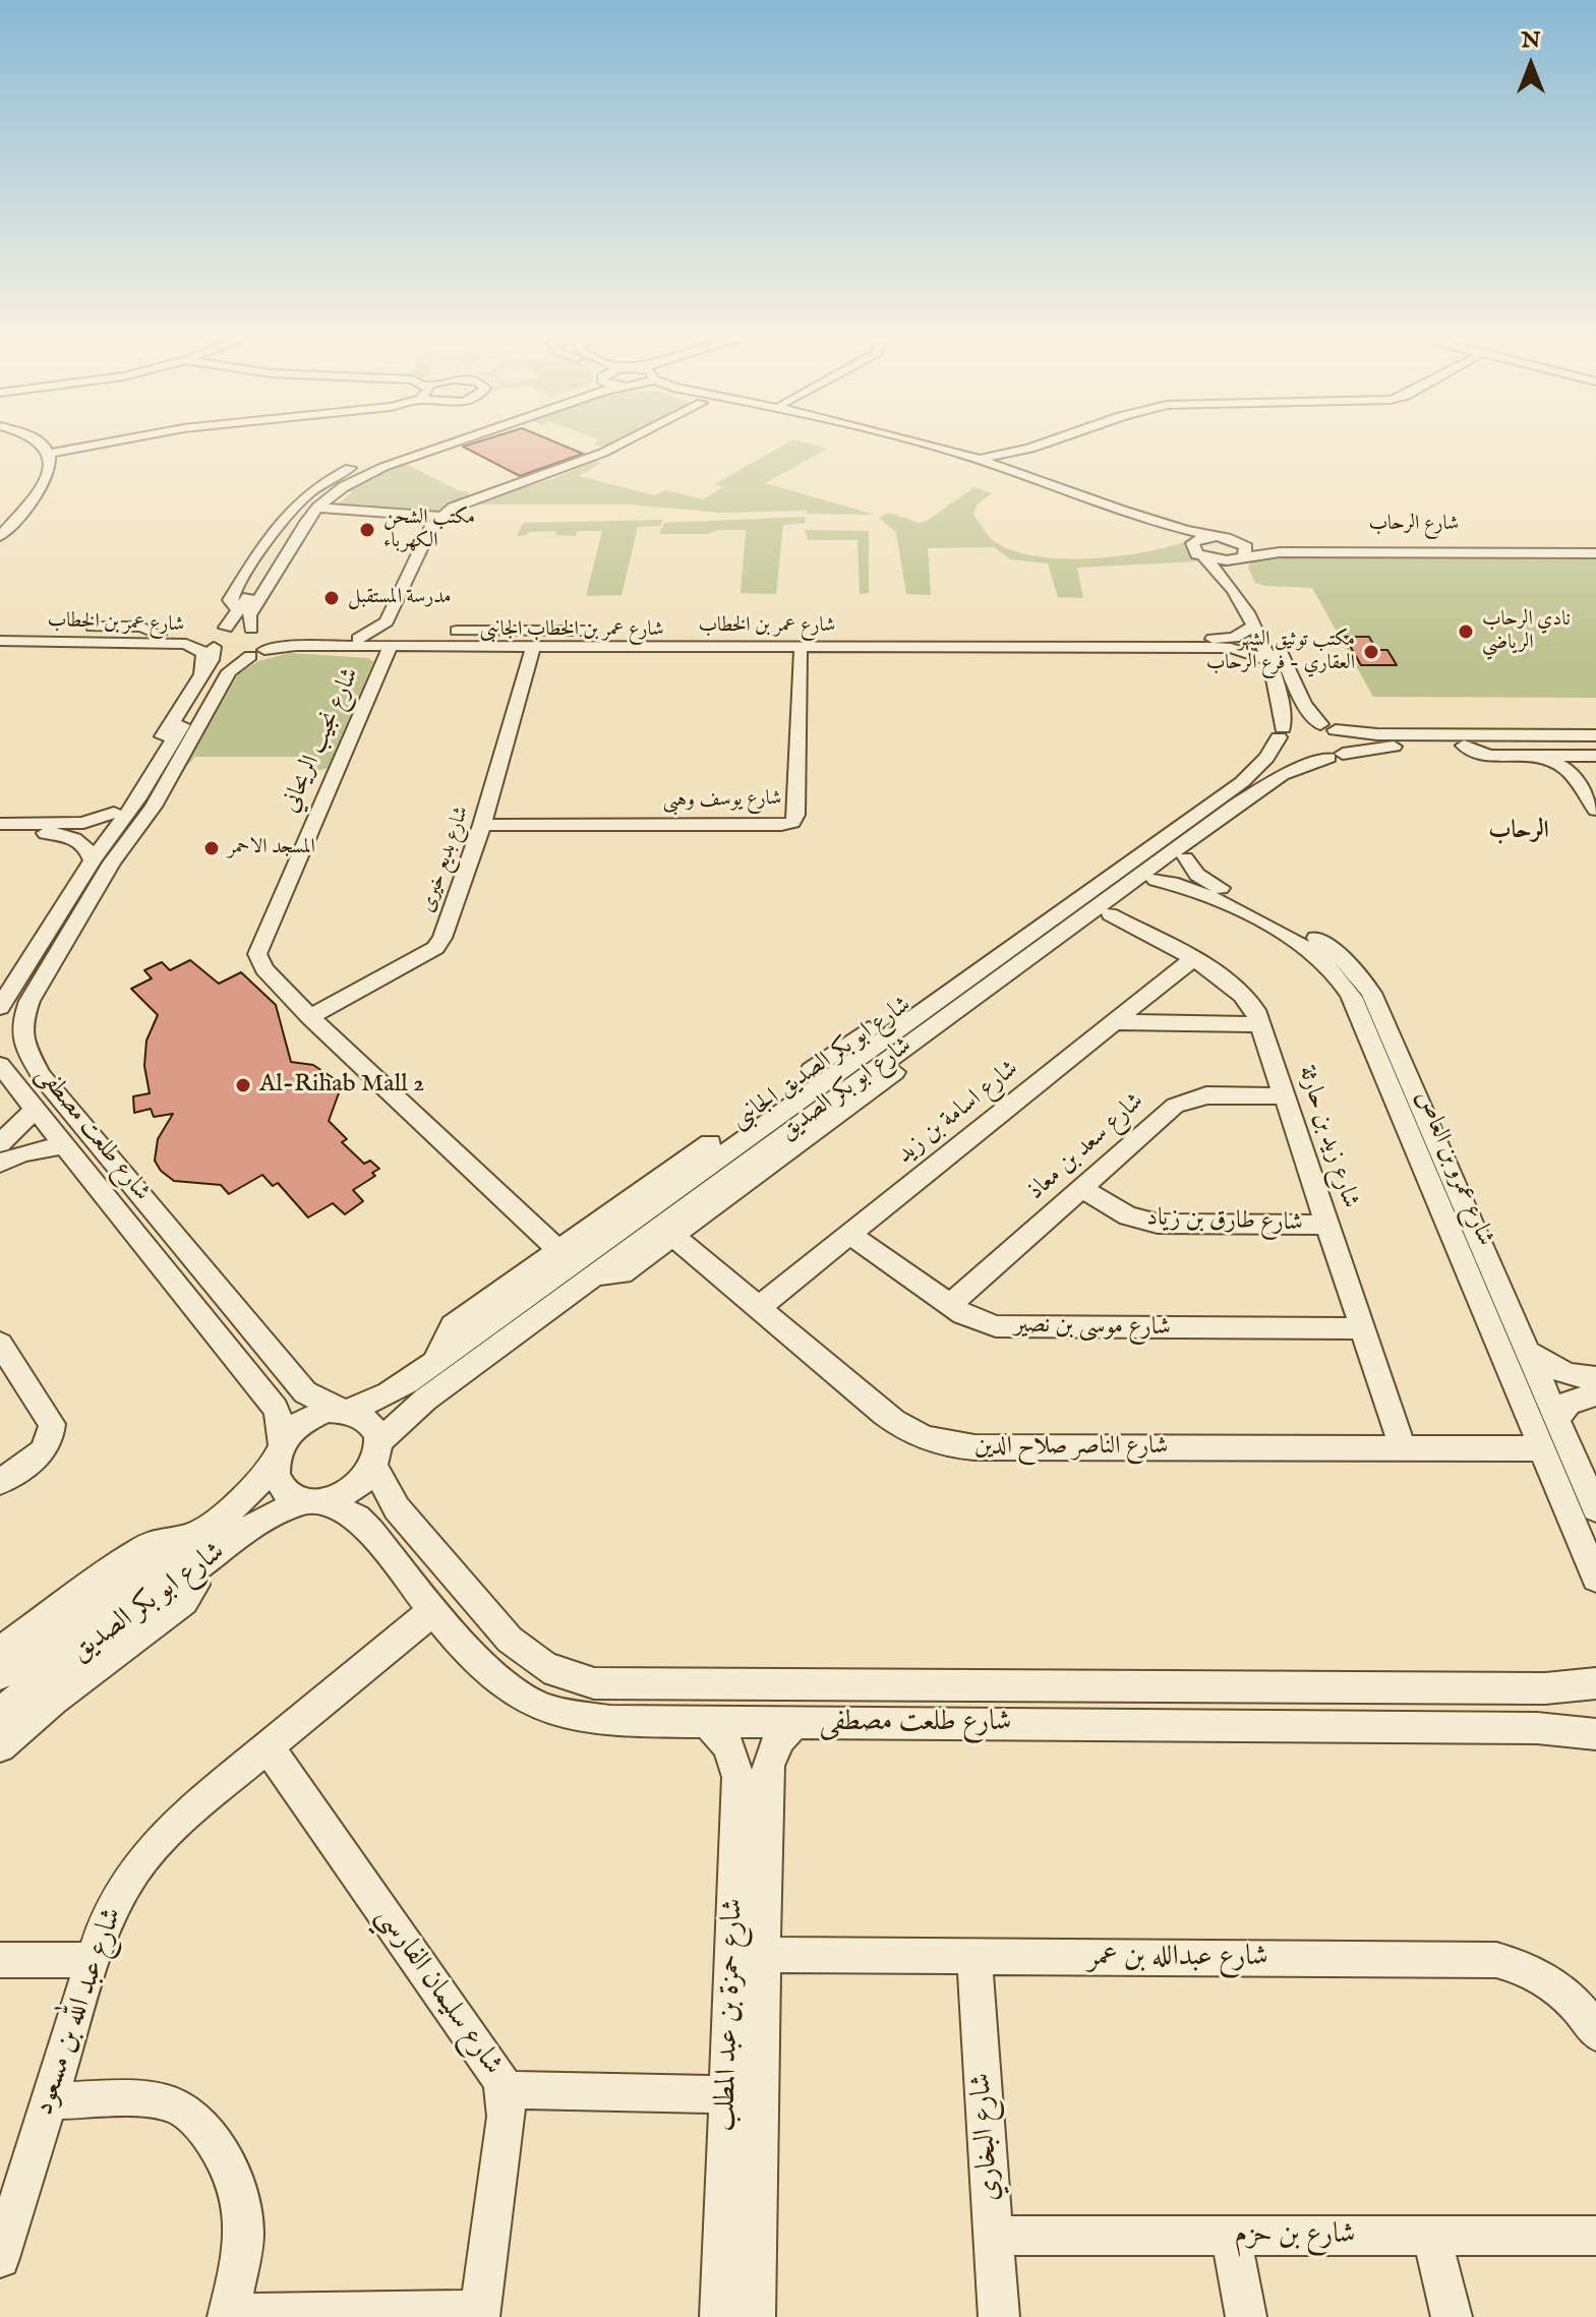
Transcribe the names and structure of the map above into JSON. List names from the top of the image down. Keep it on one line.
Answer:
{"streets":{"street":["شارع الرحاب","شارع عمر بن الخطاب","شارع عمر بن الخطاب الجانبى","شارع نجيب الريحاني","شارع يوسف وهبى","شارع بديع خيرى","شارع ابو بكر الصديق الجانبى","شارع ابو بكر الصديق","شارع اسامة بن زيد","شارع طلعت مصطفى","شارع زيد بن حارثة","شارع سعد بن معاذ","شارع عمرو بن العاص","شارع طارق بن زياد","شارع موسى بن نصير","شارع الناصر صلاح الدين","شارع عبدالله بن عمر","شارع سليمان الفارسي","شارع عبد الله بن مسعود","شارع حمزة بن عبد المطلب","شارع البخاري","شارع بن حزم"]},"crossings":[["شارع عمر بن الخطاب","شارع عمر بن الخطاب الجانبى"],["شارع عمر بن الخطاب","شارع بديع خيرى"],["شارع عمر بن الخطاب","شارع طلعت مصطفى"],["شارع عمر بن الخطاب الجانبى","شارع نجيب الريحاني"],["شارع عمر بن الخطاب الجانبى","شارع يوسف وهبى"],["شارع عمر بن الخطاب الجانبى","شارع بديع خيرى"],["شارع نجيب الريحاني","شارع بديع خيرى"],["شارع نجيب الريحاني","شارع ابو بكر الصديق الجانبى"],["شارع يوسف وهبى","شارع بديع خيرى"],["شارع ابو بكر الصديق الجانبى","شارع ابو بكر الصديق"],["شارع ابو بكر الصديق الجانبى","شارع زيد بن حارثة"],["شارع ابو بكر الصديق الجانبى","شارع عمرو بن العاص"],["شارع ابو بكر الصديق الجانبى","شارع الناصر صلاح الدين"],["شارع ابو بكر الصديق","شارع طلعت مصطفى"],["شارع اسامة بن زيد","شارع زيد بن حارثة"],["شارع اسامة بن زيد","شارع موسى بن نصير"],["شارع اسامة بن زيد","شارع الناصر صلاح الدين"],["شارع طلعت مصطفى","شارع عبد الله بن مسعود"],["شارع طلعت مصطفى","شارع حمزة بن عبد المطلب"],["شارع زيد بن حارثة","شارع سعد بن معاذ"],["شارع زيد بن حارثة","شارع طارق بن زياد"],["شارع زيد بن حارثة","شارع موسى بن نصير"],["شارع زيد بن حارثة","شارع الناصر صلاح الدين"],["شارع سعد بن معاذ","شارع طارق بن زياد"],["شارع سعد بن معاذ","شارع موسى بن نصير"],["شارع عمرو بن العاص","شارع الناصر صلاح الدين"],["شارع عبدالله بن عمر","شارع حمزة بن عبد المطلب"],["شارع عبدالله بن عمر","شارع البخاري"],["شارع سليمان الفارسي","شارع عبد الله بن مسعود"],["شارع البخاري","شارع بن حزم"]],"districts":["الرحاب"],"places":["مكتب الشحن الكهرباء","مدرسة المستقبل","نادي الرحاب الرياضي","مكتب توثيق الشهر العقاري - فرع الرحاب","المسجد الاحمر","Al-Rihab Mall 2"],"north":"top"}
